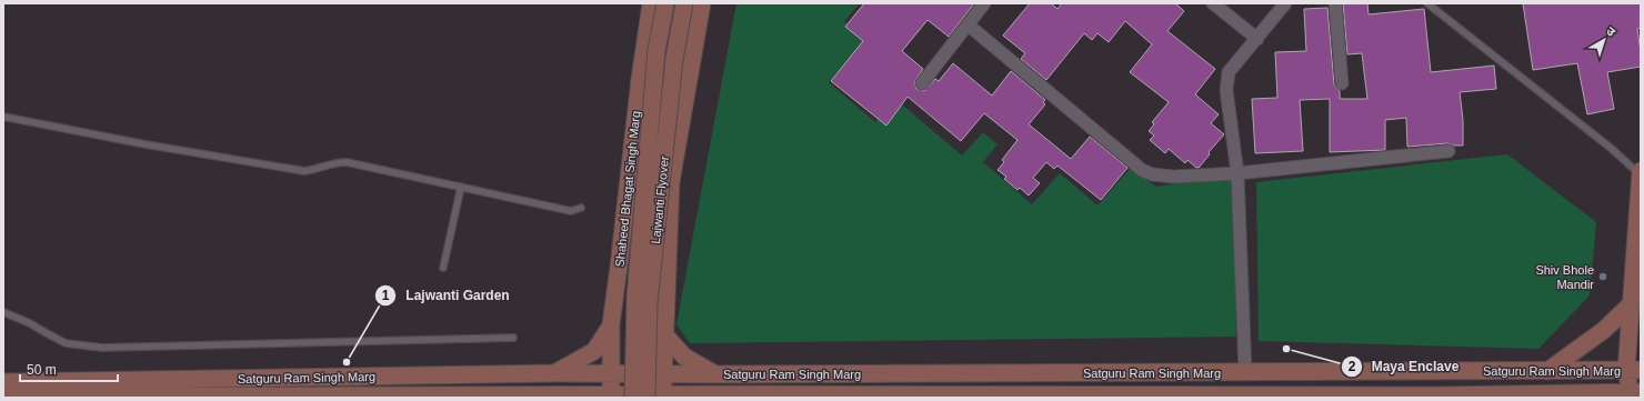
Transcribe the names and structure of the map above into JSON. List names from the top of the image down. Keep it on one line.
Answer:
{"streets":{"main road":["Shaheed Bhagat Singh Marg","Lajwanti Flyover","Satguru Ram Singh Marg"]},"crossings":[["Shaheed Bhagat Singh Marg","Satguru Ram Singh Marg"],["Lajwanti Flyover","Satguru Ram Singh Marg"]],"places":["Shiv Bhole Mandir","Maya Enclave","Lajwanti Garden"],"scale_bar":"50 m","north":"top right"}
